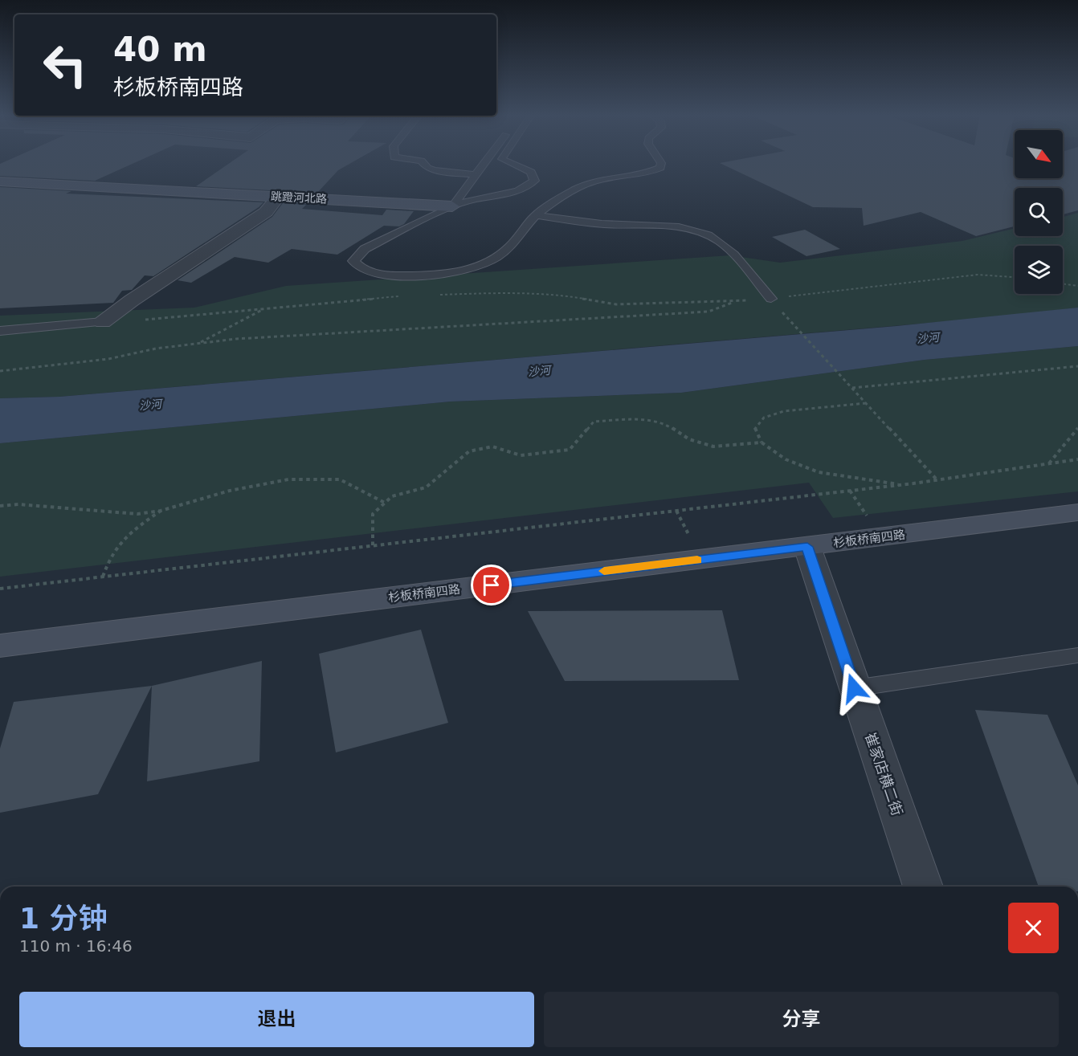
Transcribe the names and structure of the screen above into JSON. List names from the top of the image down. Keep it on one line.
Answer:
{"streets":{"street":["跳蹬河北路","杉板桥南四路","崔家店横二街"]},"crossings":[["杉板桥南四路","崔家店横二街"]],"water":["沙河"],"north":"bottom right","page":{"turn":["40 m","杉板桥南四路"],"heading":["1 分钟","110 m · 16:46"],"buttons":["退出","分享"]}}
